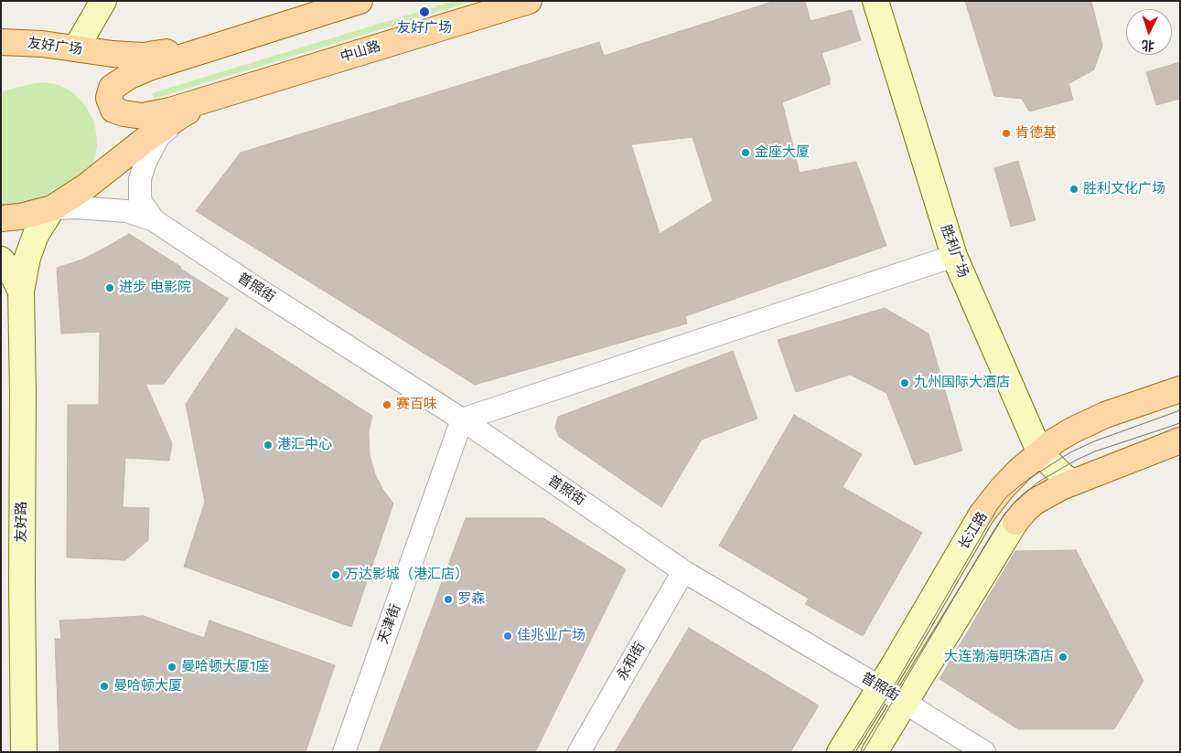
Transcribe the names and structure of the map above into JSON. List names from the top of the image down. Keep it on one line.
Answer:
{"streets":{"main road":["友好广场","中山路","长江路"],"street":["胜利广场","普照街","友好路","天津街","永和街"]},"crossings":[["胜利广场","长江路"],["普照街","长江路"],["普照街","天津街"],["普照街","永和街"]],"places":["友好广场","肯德基","金座大厦","胜利文化广场","进步 电影院","九州国际大酒店","赛百味","港汇中心","万达影城（港汇店）","罗森","佳兆业广场","大连渤海明珠酒店","曼哈顿大厦1座","曼哈顿大厦"],"north":"bottom"}
